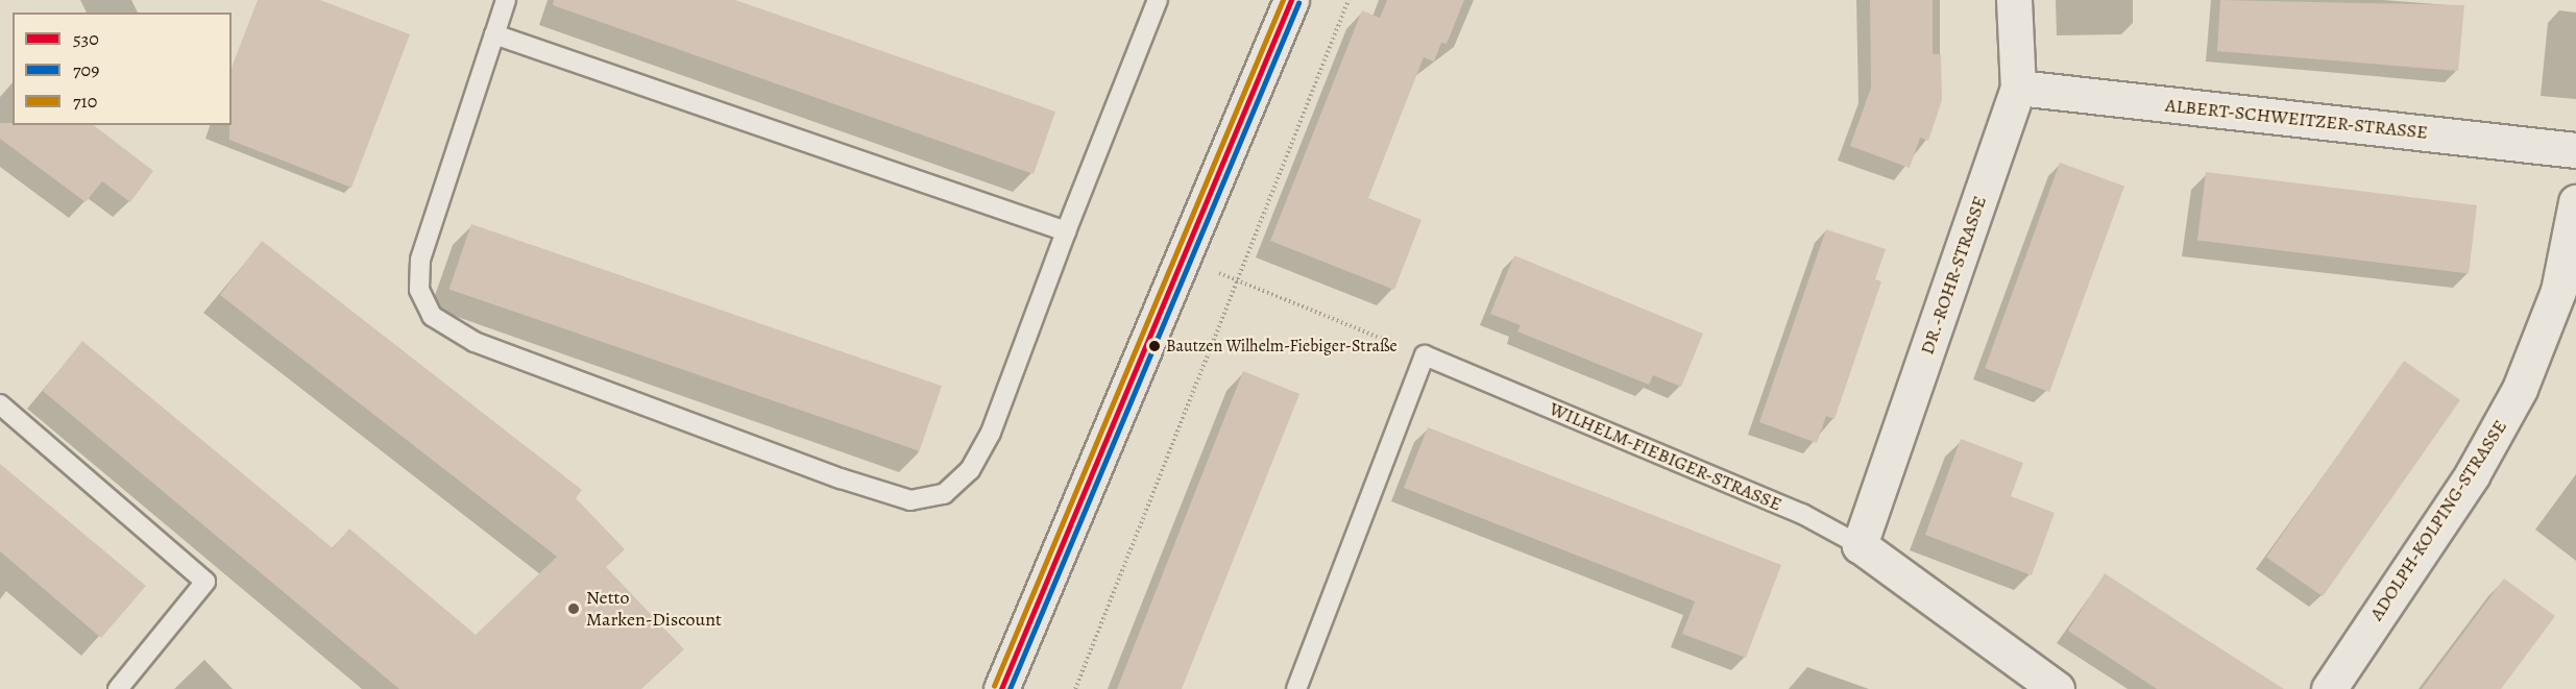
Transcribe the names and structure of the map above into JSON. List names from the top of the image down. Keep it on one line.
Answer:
{"streets":{"street":["ALBERT-SCHWEITZER-STRASSE","DR.-ROHR-STRASSE","WILHELM-FIEBIGER-STRASSE","ADOLPH-KOLPING-STRASSE"]},"crossings":[["ALBERT-SCHWEITZER-STRASSE","DR.-ROHR-STRASSE"],["DR.-ROHR-STRASSE","WILHELM-FIEBIGER-STRASSE"]],"places":["Bautzen Wilhelm-Fiebiger-Straße","Netto Marken-Discount"],"lines":["transit line 530","transit line 710","transit line 709"],"legend":["530","709","710"]}
